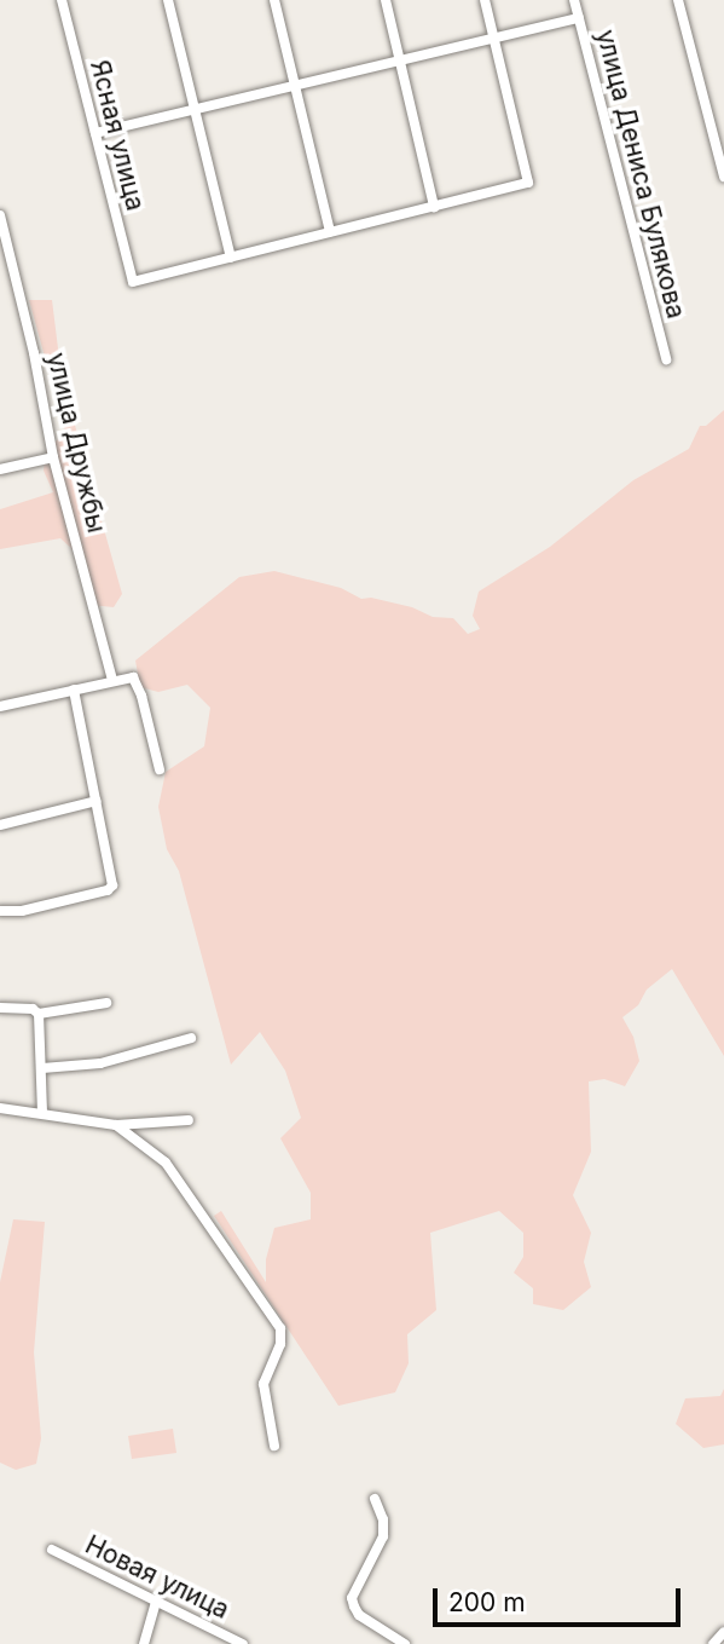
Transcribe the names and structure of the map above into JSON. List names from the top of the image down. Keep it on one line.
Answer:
{"streets":{"street":["Ясная улица","улица Дениса Булякова","улица Дружбы","Новая улица"]},"scale_bar":"200 m"}
